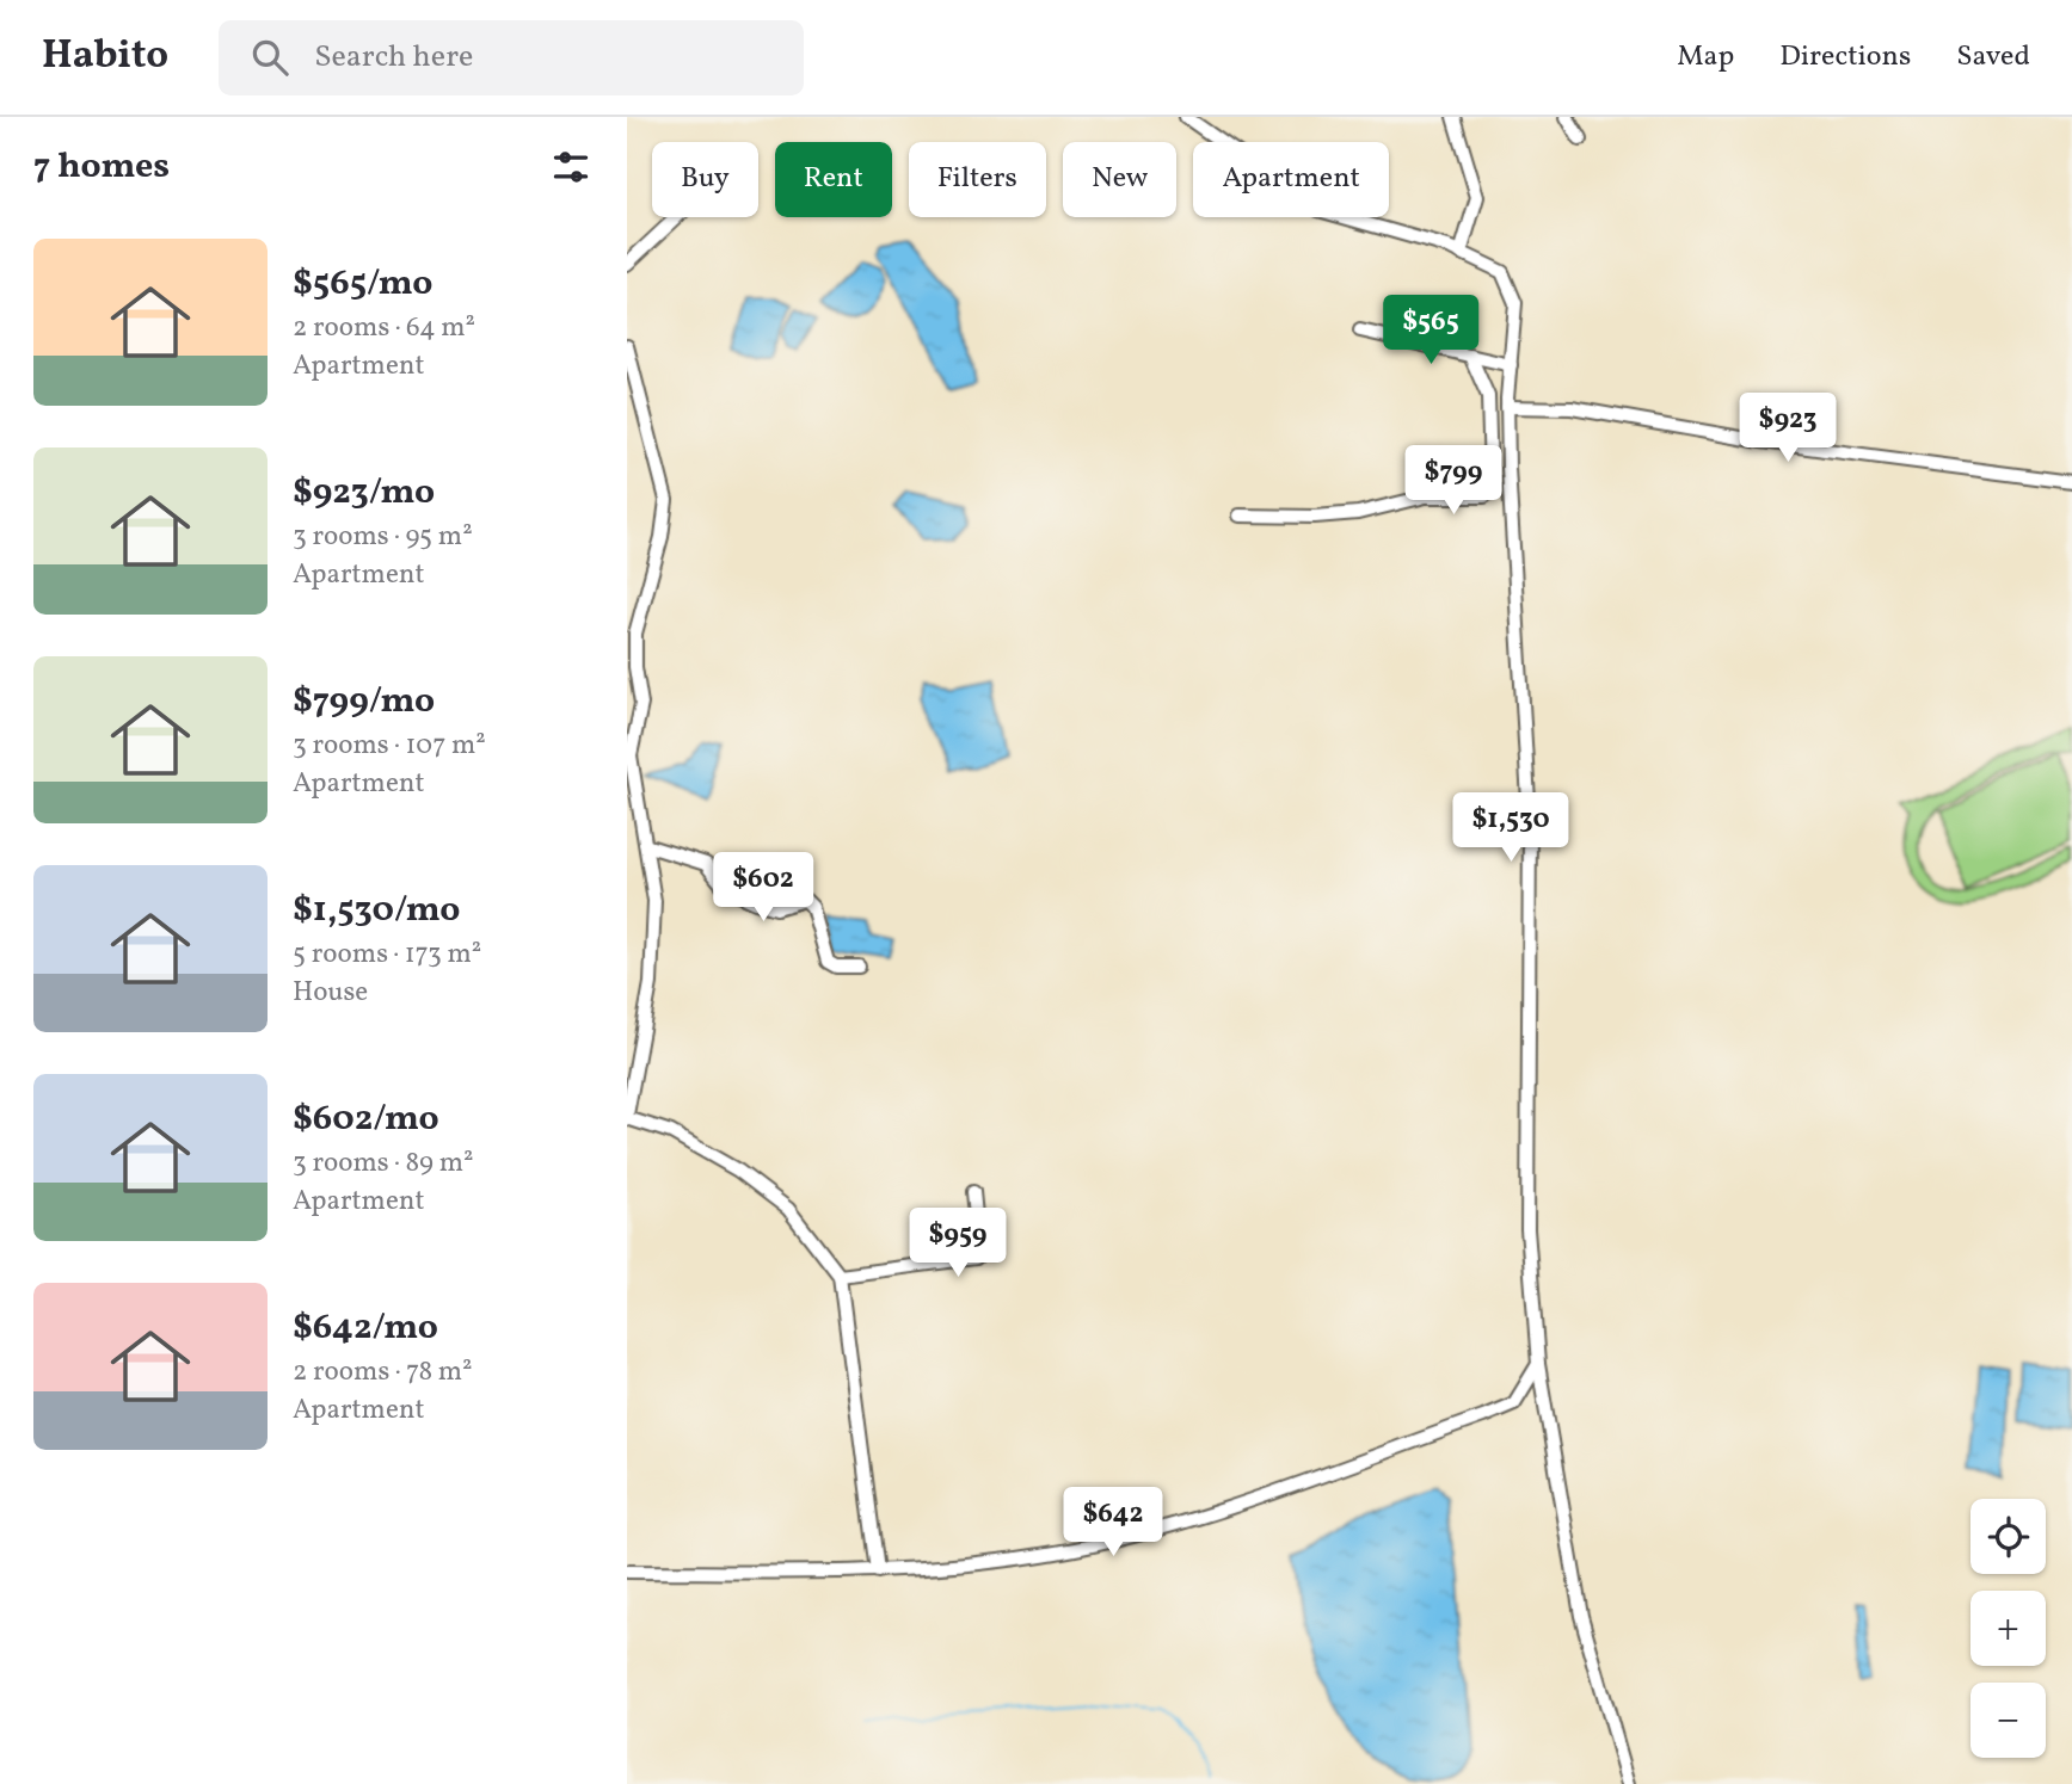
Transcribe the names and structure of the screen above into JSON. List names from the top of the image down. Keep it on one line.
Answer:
{"page":{"header":"Habito","search":"Search here","nav":["Map","Directions","Saved"],"heading":"7 homes","chip":["Buy","Rent","Filters","New","Apartment"],"list":[{"name":"$565/mo","note":"2 rooms · 64 m² · Apartment"},{"name":"$923/mo","note":"3 rooms · 95 m² · Apartment"},{"name":"$799/mo","note":"3 rooms · 107 m² · Apartment"},{"name":"$1,530/mo","note":"5 rooms · 173 m² · House"},{"name":"$602/mo","note":"3 rooms · 89 m² · Apartment"},{"name":"$642/mo","note":"2 rooms · 78 m² · Apartment"}],"price":["$565","$923","$799","$1,530","$602","$959","$642"],"map_buttons":["+","−"]}}
